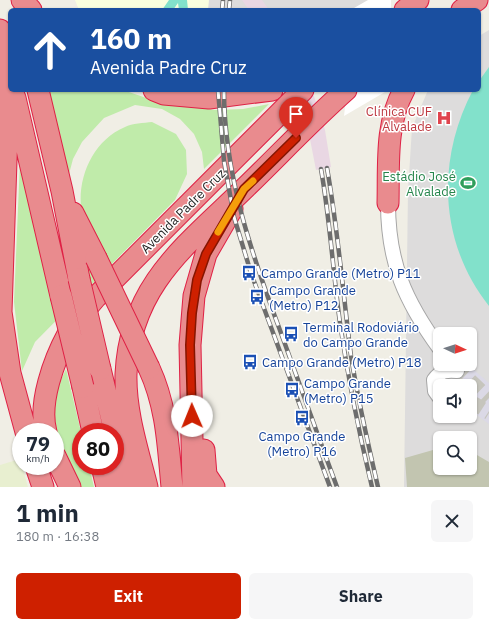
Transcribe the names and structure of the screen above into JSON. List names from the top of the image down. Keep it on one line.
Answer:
{"streets":{"highway":["Avenida Padre Cruz"]},"places":{"hospital":["Clínica CUF Alvalade"],"sports":["Estádio José Alvalade"],"bus stop":["Campo Grande (Metro) P11","Campo Grande (Metro) P12","Terminal Rodoviário do Campo Grande","Campo Grande (Metro) P18","Campo Grande (Metro) P15","Campo Grande (Metro) P16"]},"north":"right","page":{"turn":["160 m","Avenida Padre Cruz"],"speed":"79 km/h","limit":"80","heading":["1 min","180 m · 16:38"],"buttons":["Exit","Share"]}}
